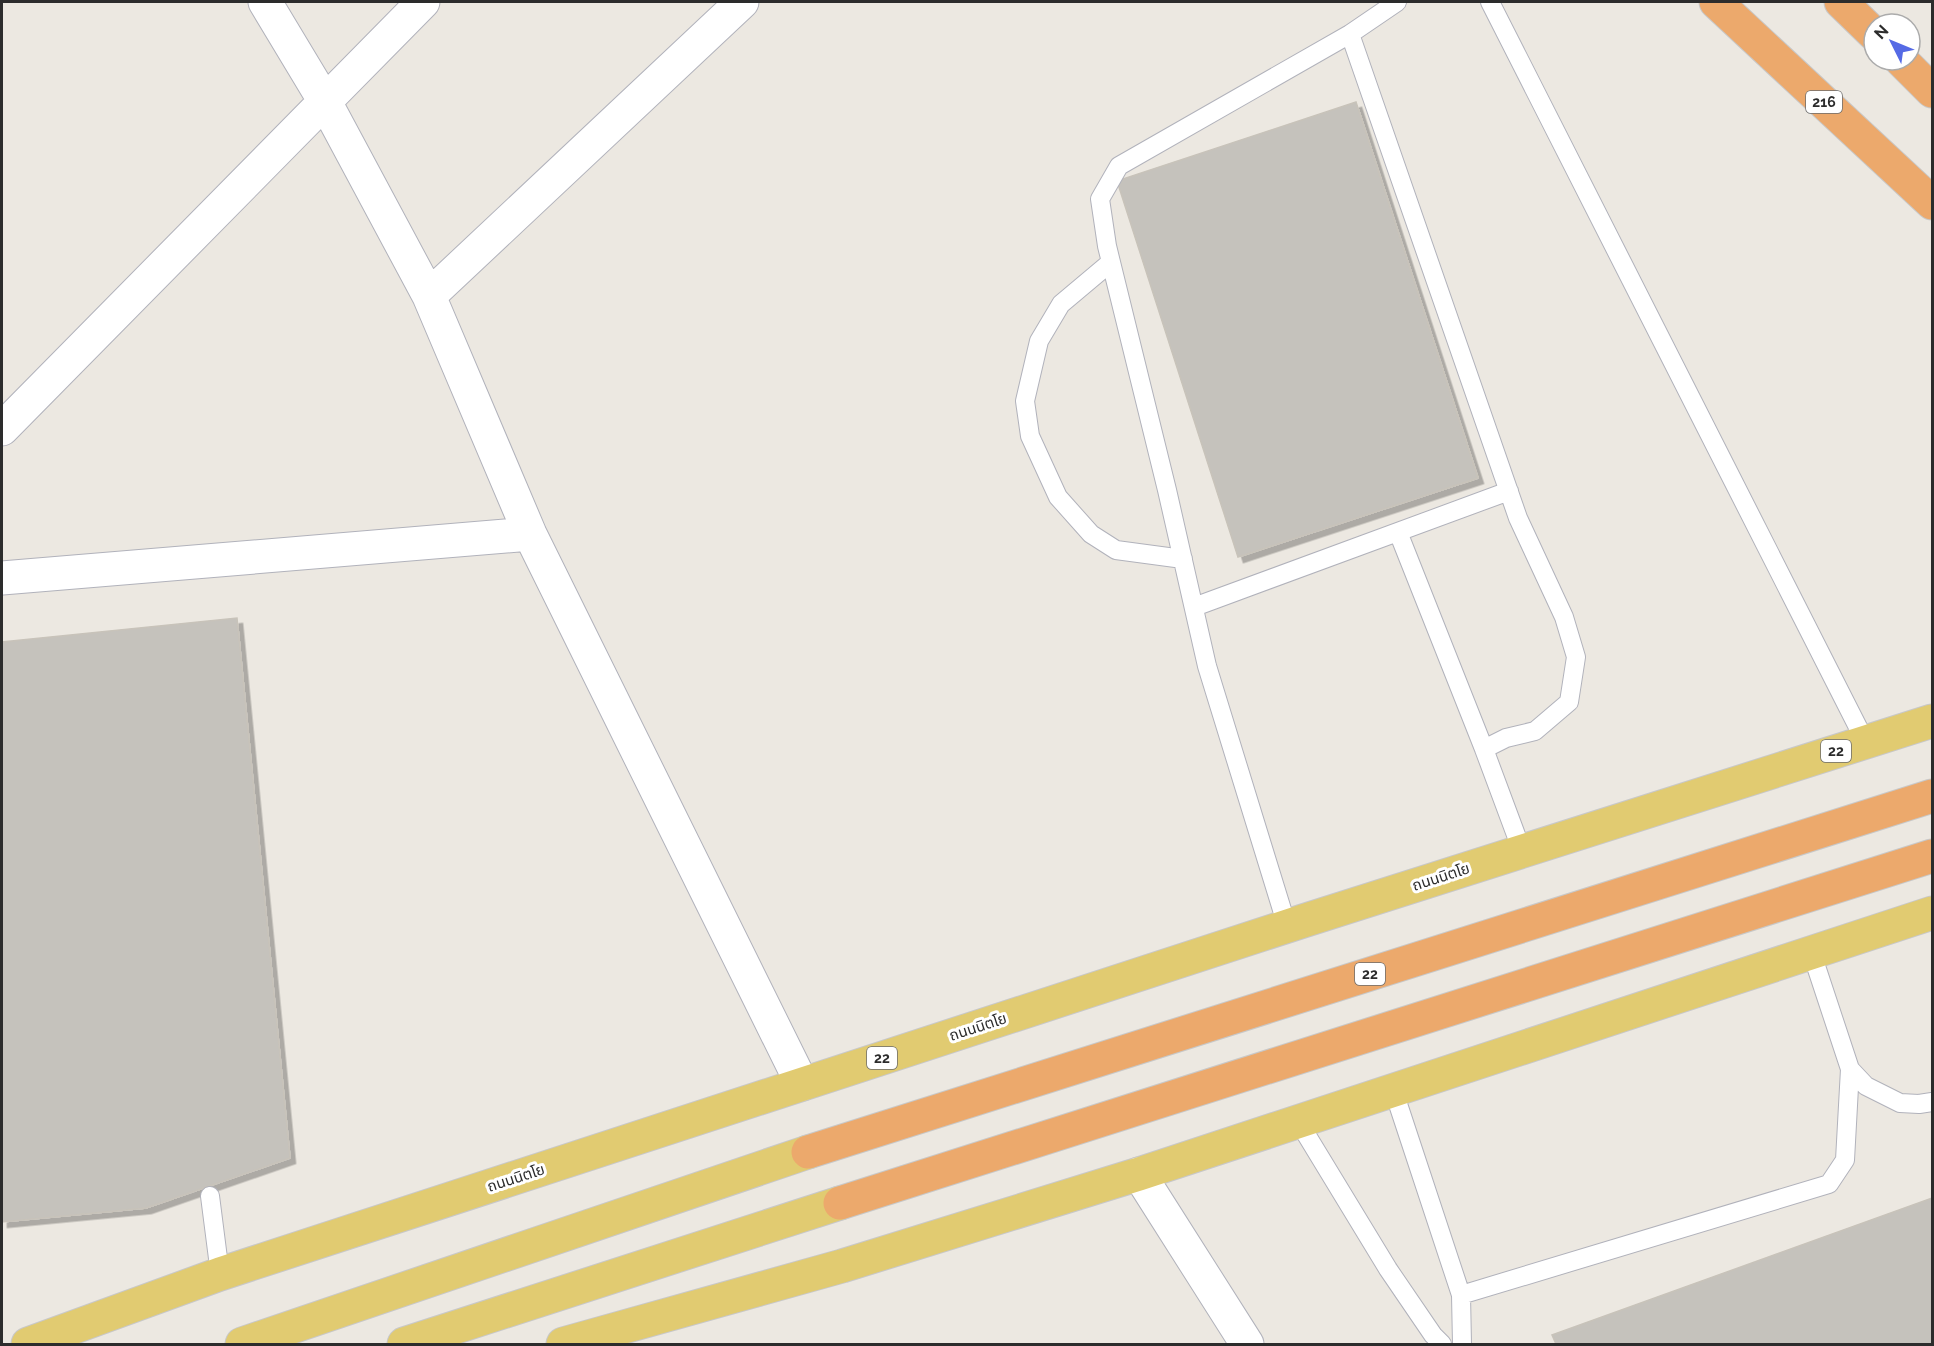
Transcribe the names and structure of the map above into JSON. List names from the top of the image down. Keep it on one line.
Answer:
{"streets":{"highway":["216","22"],"main road":["ถนนนิตโย"]},"north":"top left"}
